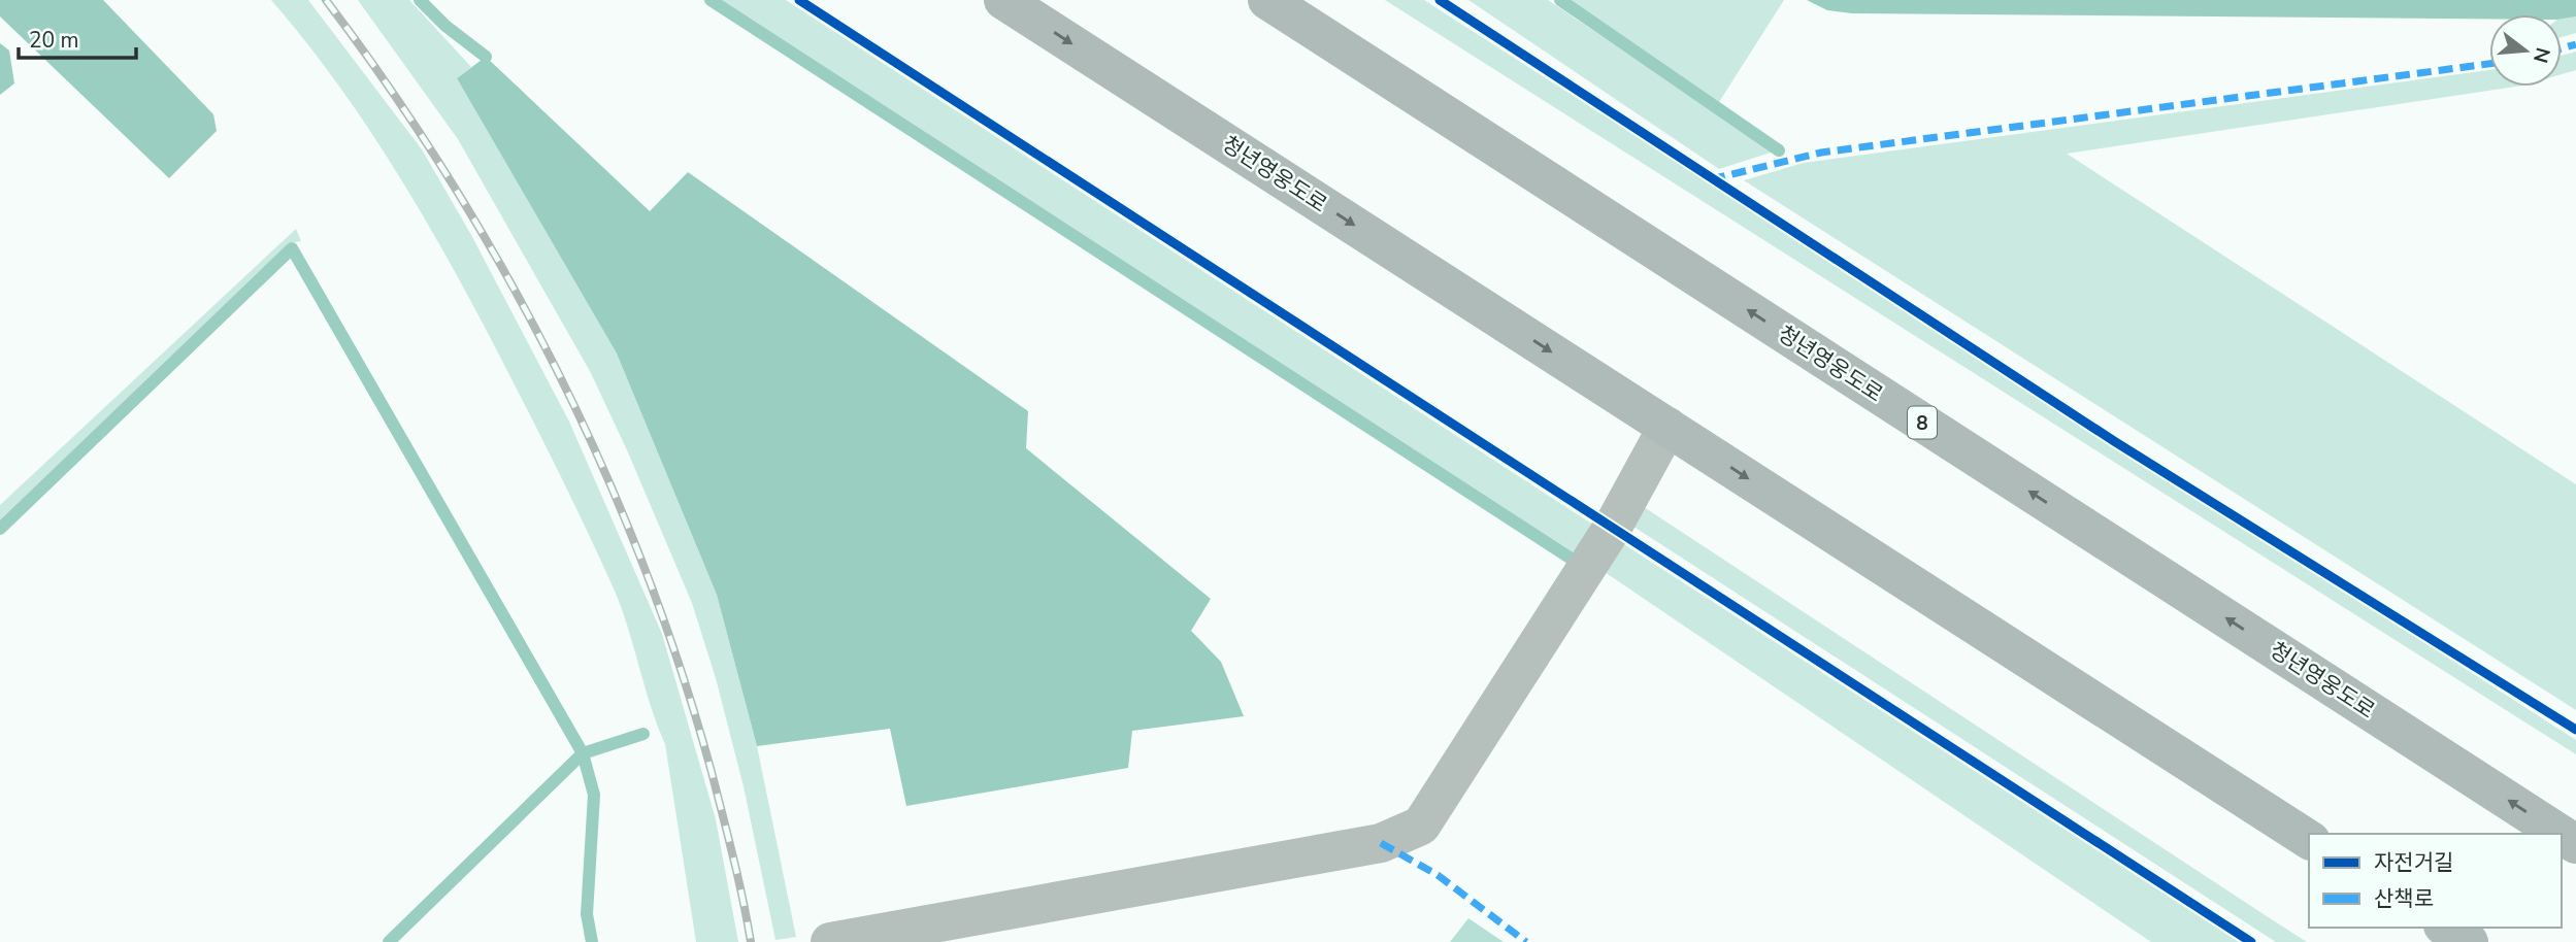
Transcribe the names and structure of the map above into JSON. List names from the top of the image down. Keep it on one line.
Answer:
{"streets":{"highway":["청년영웅도로","8"]},"legend":["자전거길","산책로"],"scale_bar":"20 m","north":"right"}
